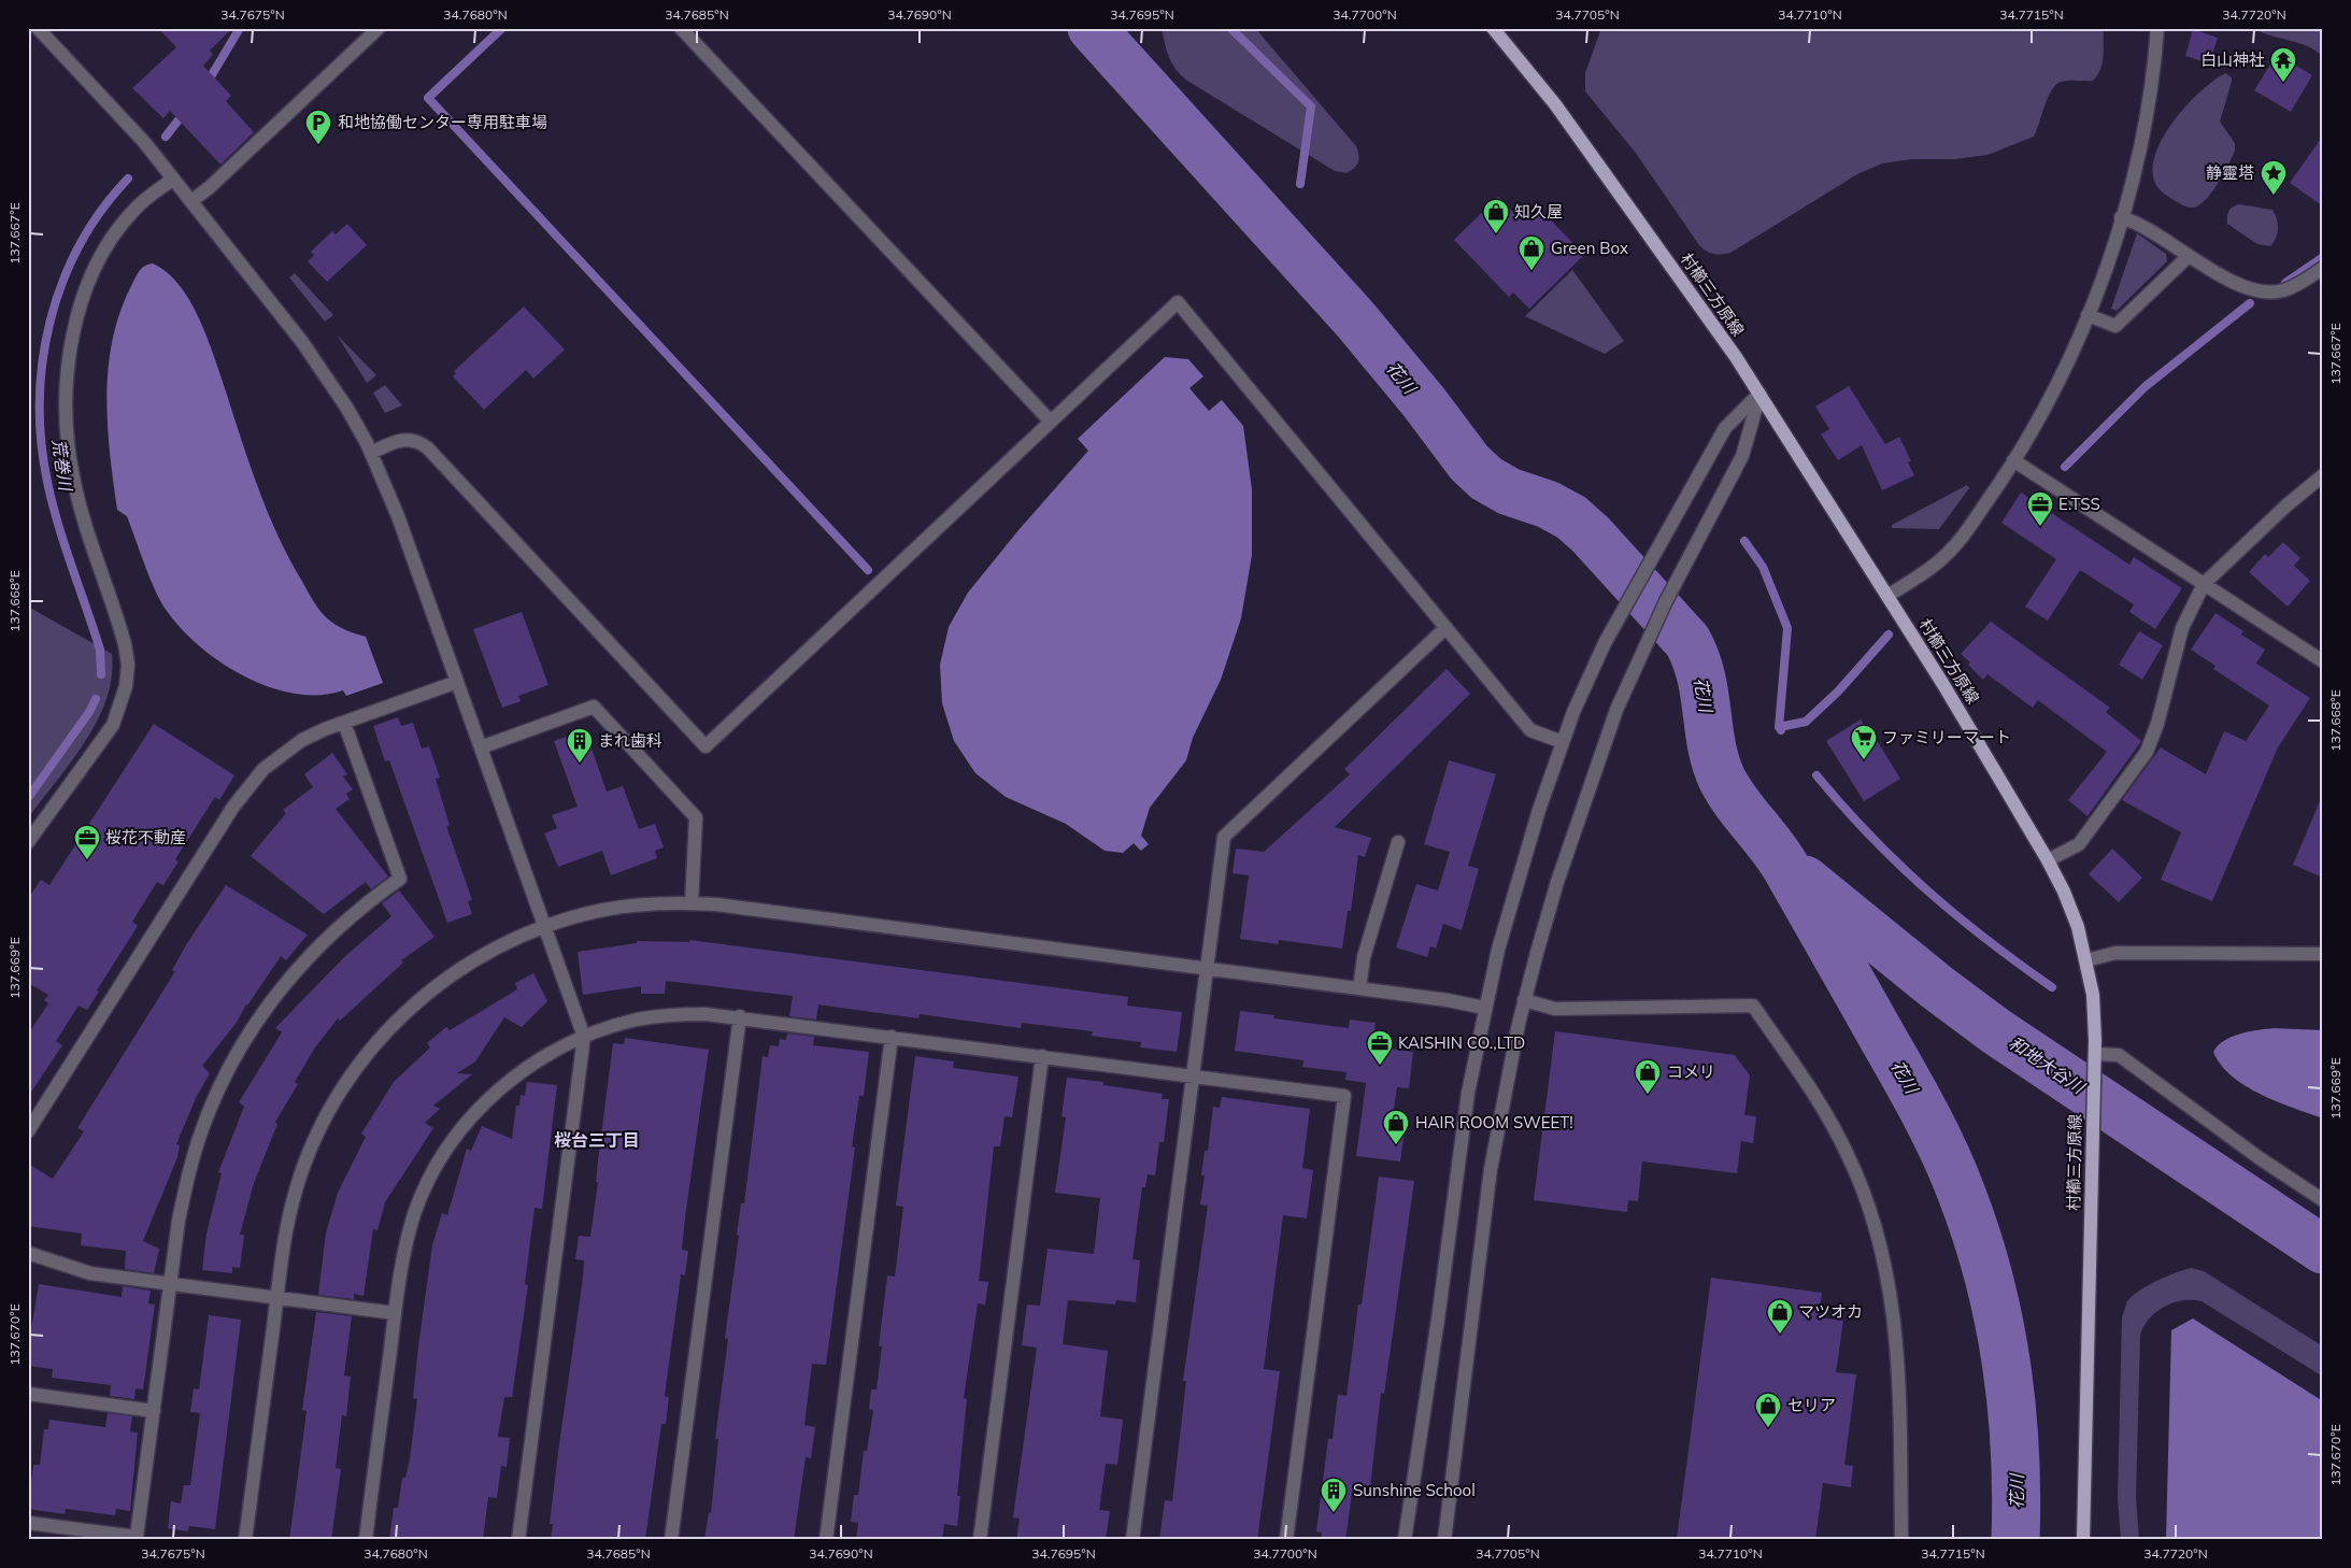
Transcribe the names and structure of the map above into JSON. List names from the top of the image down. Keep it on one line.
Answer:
{"streets":{"main road":["村櫛三方原線"]},"districts":["桜台三丁目"],"water":["花川","荒巻川","和地大谷川"],"places":{"temple":["白山神社"],"parking":["和地協働センター専用駐車場"],"place":["静靈塔"],"shop":["知久屋","Green Box","コメリ","HAIR ROOM SWEET!","マツオカ","セリア"],"office":["E.TSS","桜花不動産","KAISHIN CO.,LTD"],"supermarket":["ファミリーマート"],"building":["まれ歯科","Sunshine School"]},"coordinates":["34.7675°N","34.7680°N","34.7685°N","34.7690°N","34.7695°N","34.7700°N","34.7705°N","34.7710°N","34.7715°N","34.7720°N","137.667°E","137.668°E","137.669°E","137.670°E"]}
